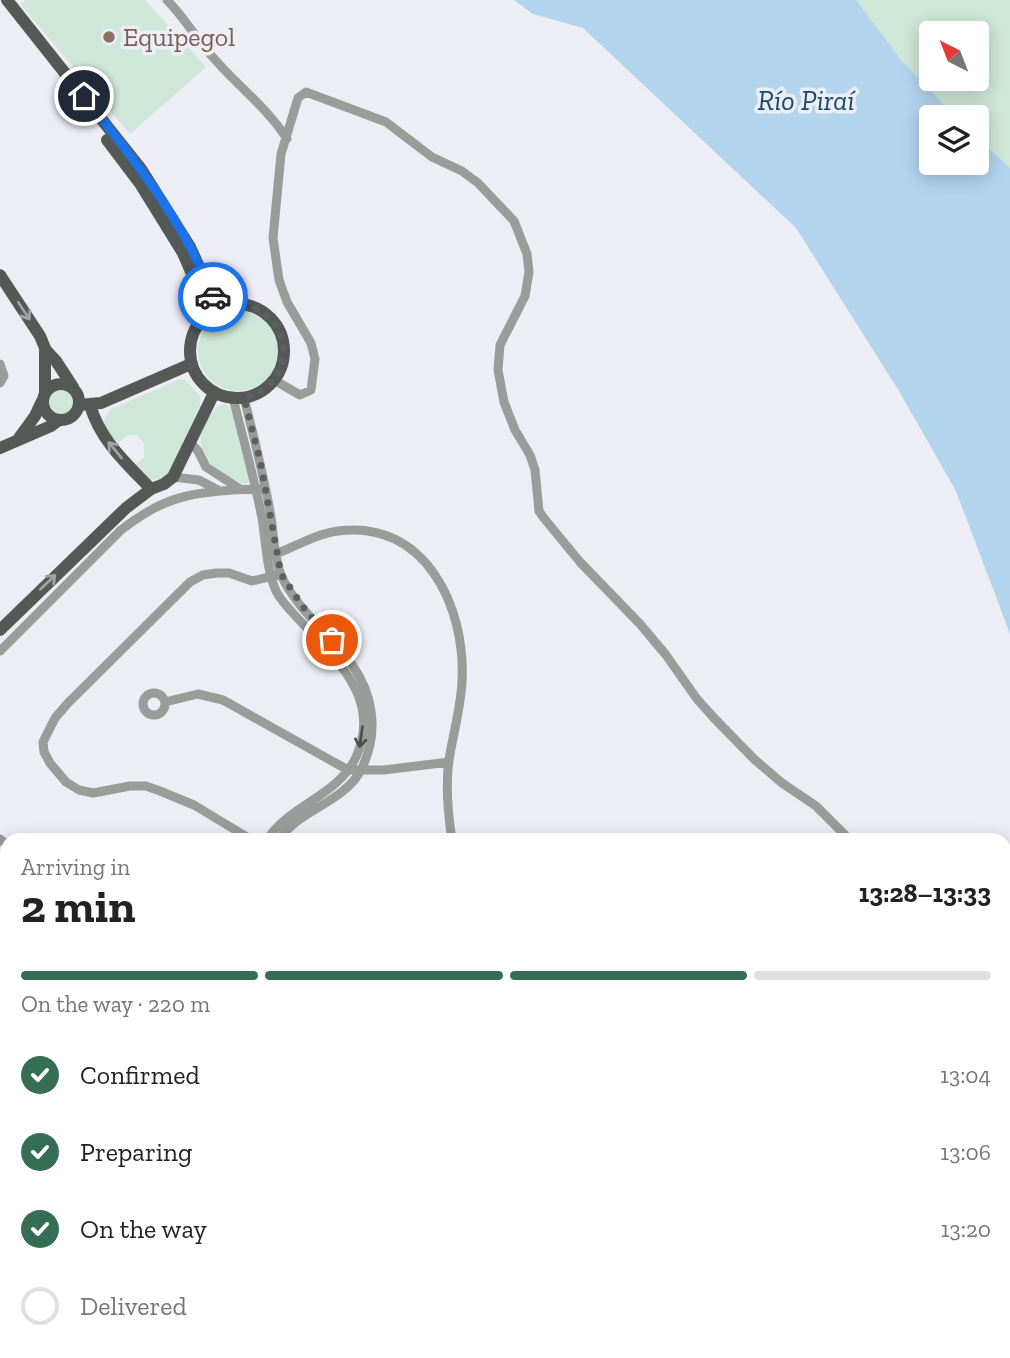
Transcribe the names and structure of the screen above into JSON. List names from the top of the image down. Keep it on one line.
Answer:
{"water":["Río Piraí"],"places":["Equipegol"],"north":"top left","page":{"heading":["2 min","Arriving in","13:28–13:33"],"bar":"On the way · 220 m","list":[["Confirmed","13:04"],["Preparing","13:06"],["On the way","13:20"],"Delivered"]}}
